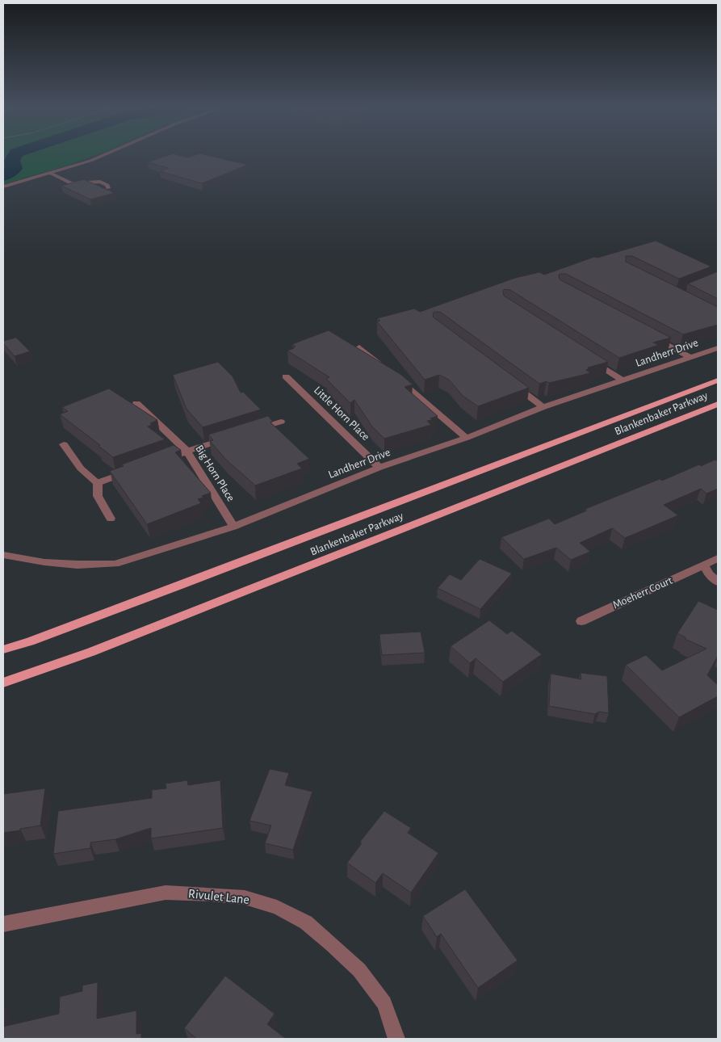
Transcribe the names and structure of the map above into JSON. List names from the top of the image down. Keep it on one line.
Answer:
{"streets":{"main road":["Blankenbaker Parkway"],"street":["Landherr Drive","Little Horn Place","Big Horn Place","Moeherr Court","Rivulet Lane"]},"crossings":[["Landherr Drive","Little Horn Place"],["Landherr Drive","Big Horn Place"]]}
